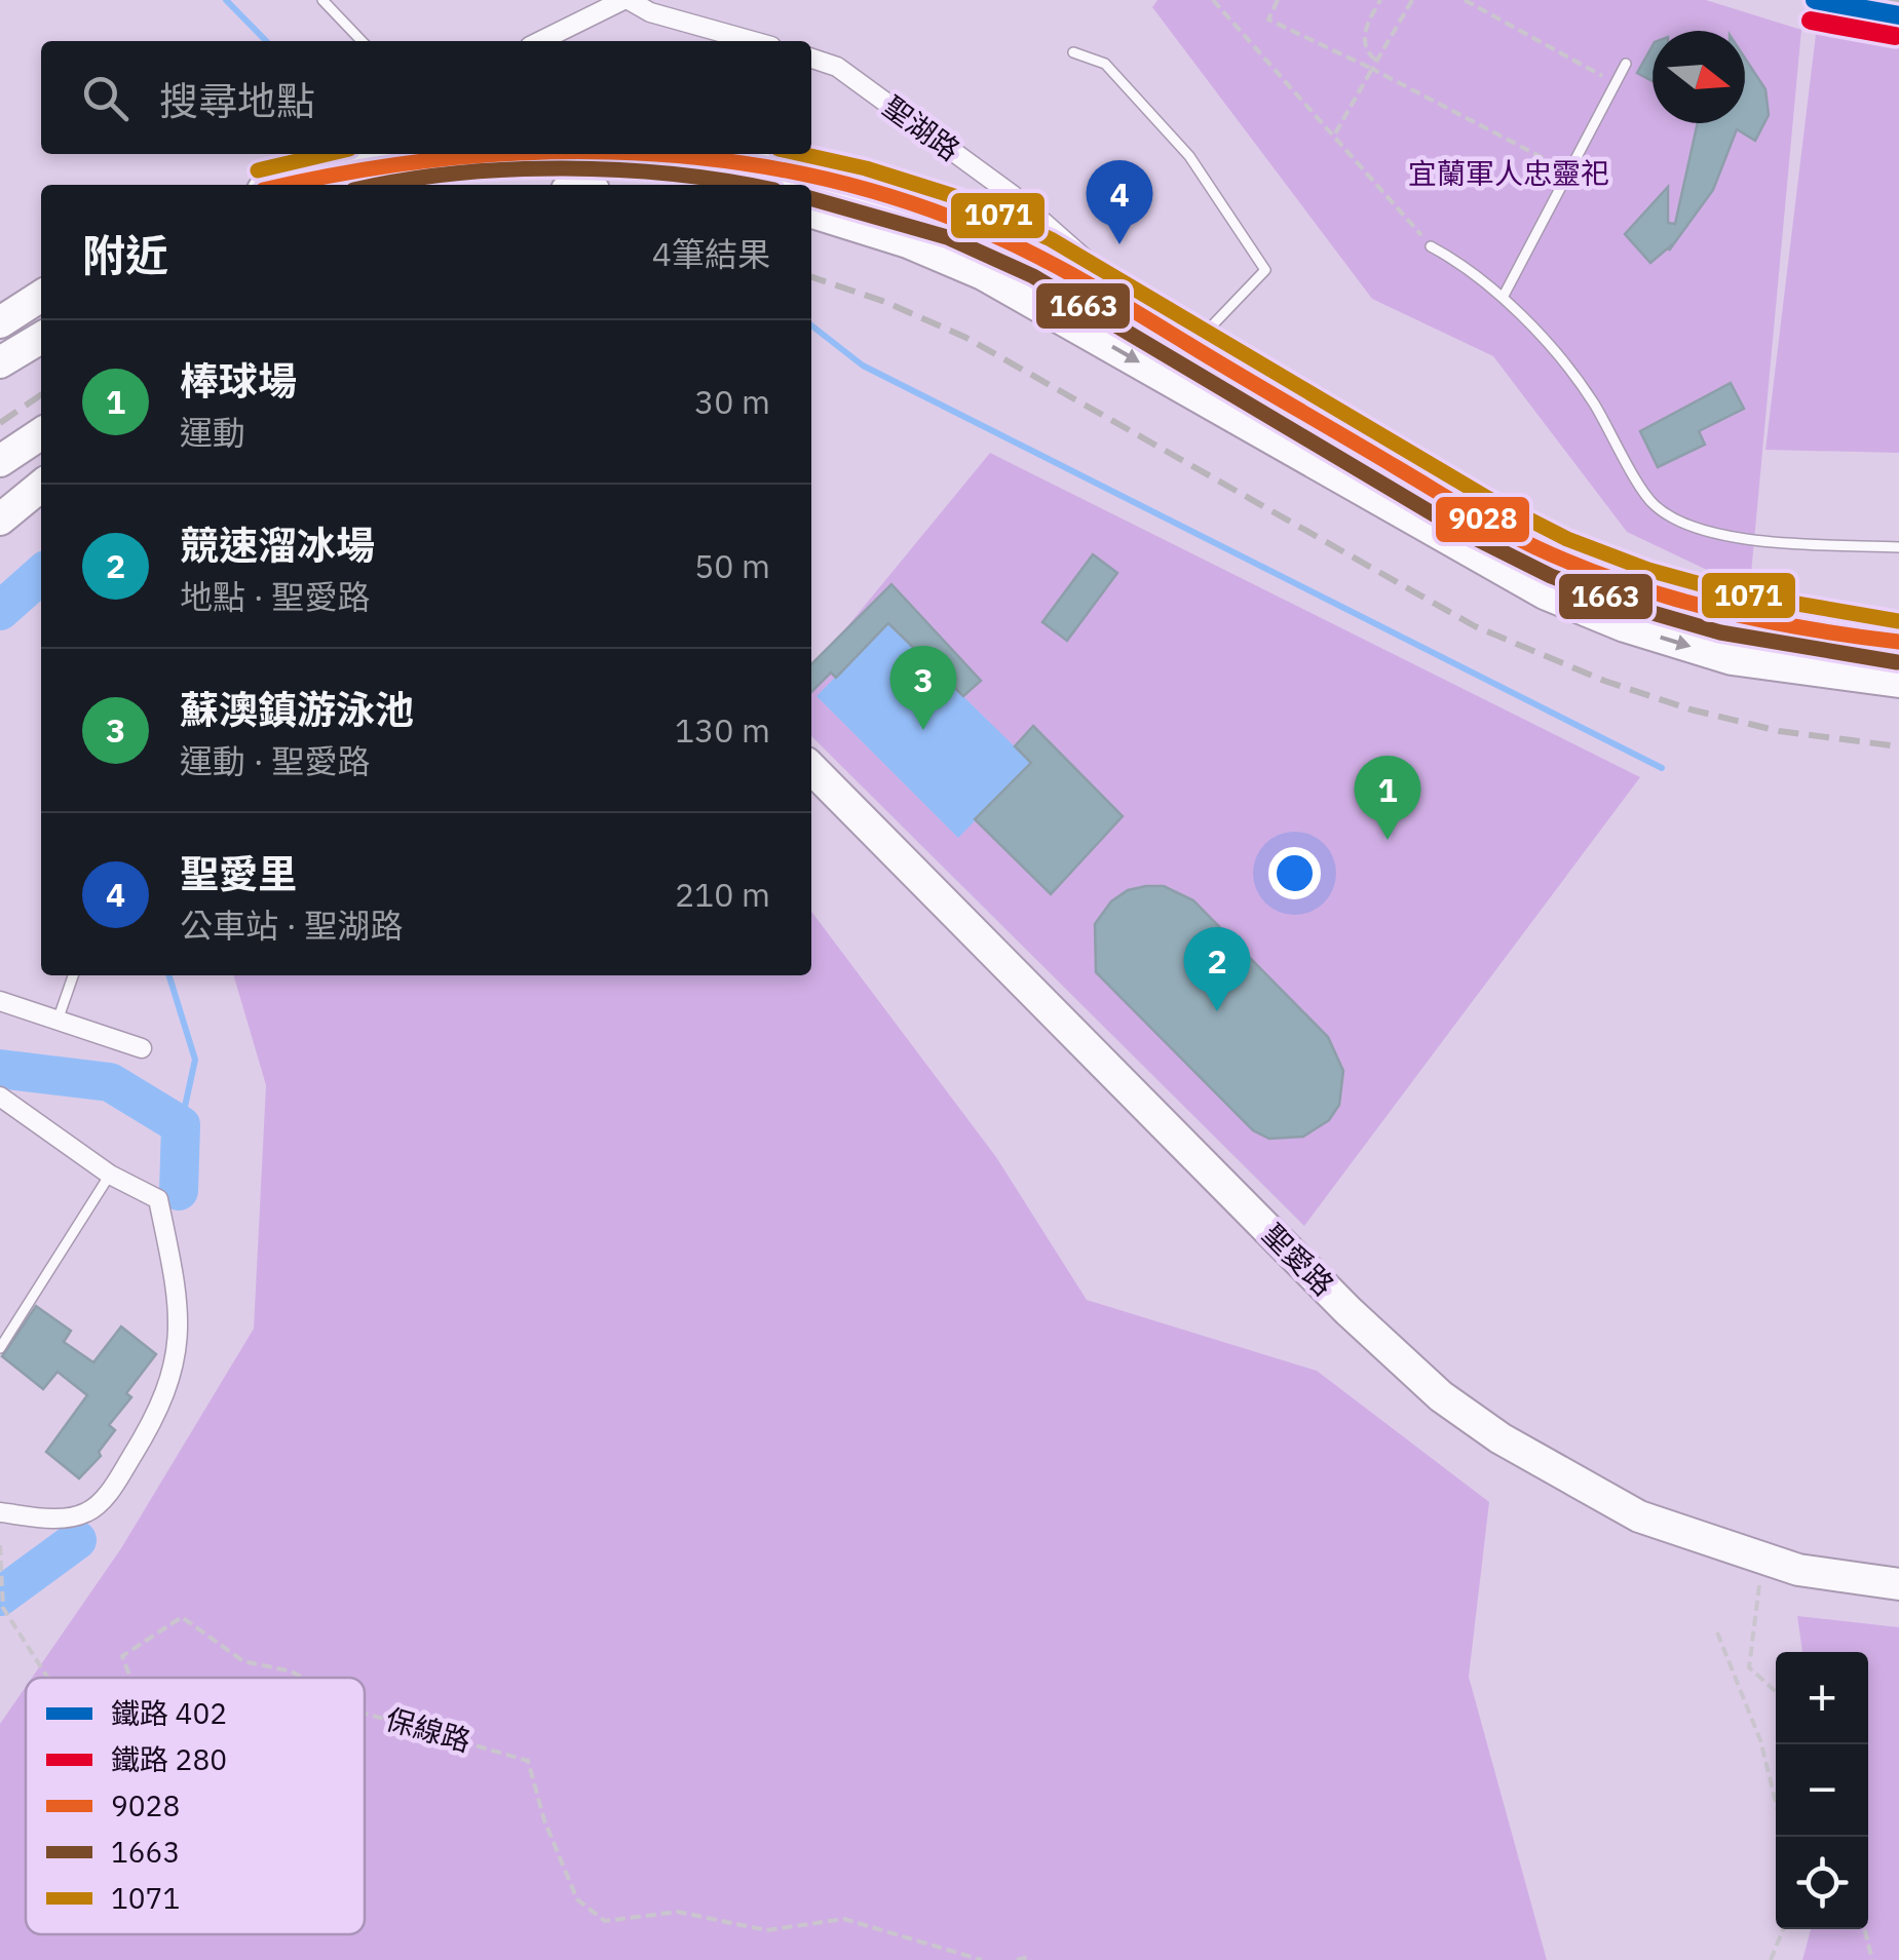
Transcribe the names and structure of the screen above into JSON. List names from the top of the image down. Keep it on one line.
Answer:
{"streets":{"main road":["聖愛路"],"street":["聖湖路"],"path":["保線路"]},"parks":["宜蘭軍人忠靈祀"],"lines":["rail line 402","rail line 280","transit line 9028","transit line 1071","transit line 1663"],"legend":["鐵路 402","鐵路 280","9028","1663","1071"],"north":"right","page":{"search":"搜尋地點","pins":["4","3","1","2"],"heading":["附近","4筆結果"],"list":[{"mark":"1","name":"棒球場","note":"運動","value":"30 m"},{"mark":"2","name":"競速溜冰場","note":"地點 · 聖愛路","value":"50 m"},{"mark":"3","name":"蘇澳鎮游泳池","note":"運動 · 聖愛路","value":"130 m"},{"mark":"4","name":"聖愛里","note":"公車站 · 聖湖路","value":"210 m"}],"map_buttons":["+","−"]}}
